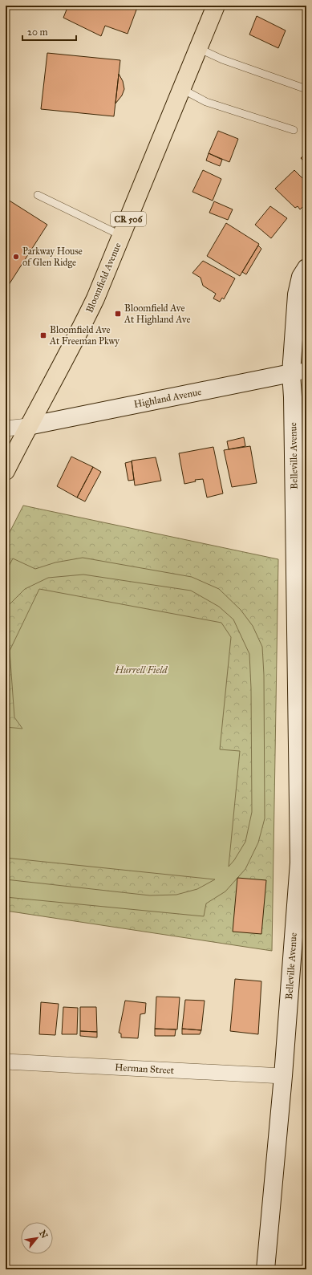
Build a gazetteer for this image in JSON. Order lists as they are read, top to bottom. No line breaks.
{"streets":{"main road":["CR 506","Bloomfield Avenue","Highland Avenue","Belleville Avenue"],"street":["Herman Street"]},"crossings":[["Bloomfield Avenue","Highland Avenue"],["Highland Avenue","Belleville Avenue"],["Belleville Avenue","Herman Street"]],"parks":["Hurrell Field"],"places":{"other":["Parkway House of Glen Ridge"],"transit":["Bloomfield Ave At Highland Ave","Bloomfield Ave At Freeman Pkwy"]},"scale_bar":"20 m","north":"top right"}
